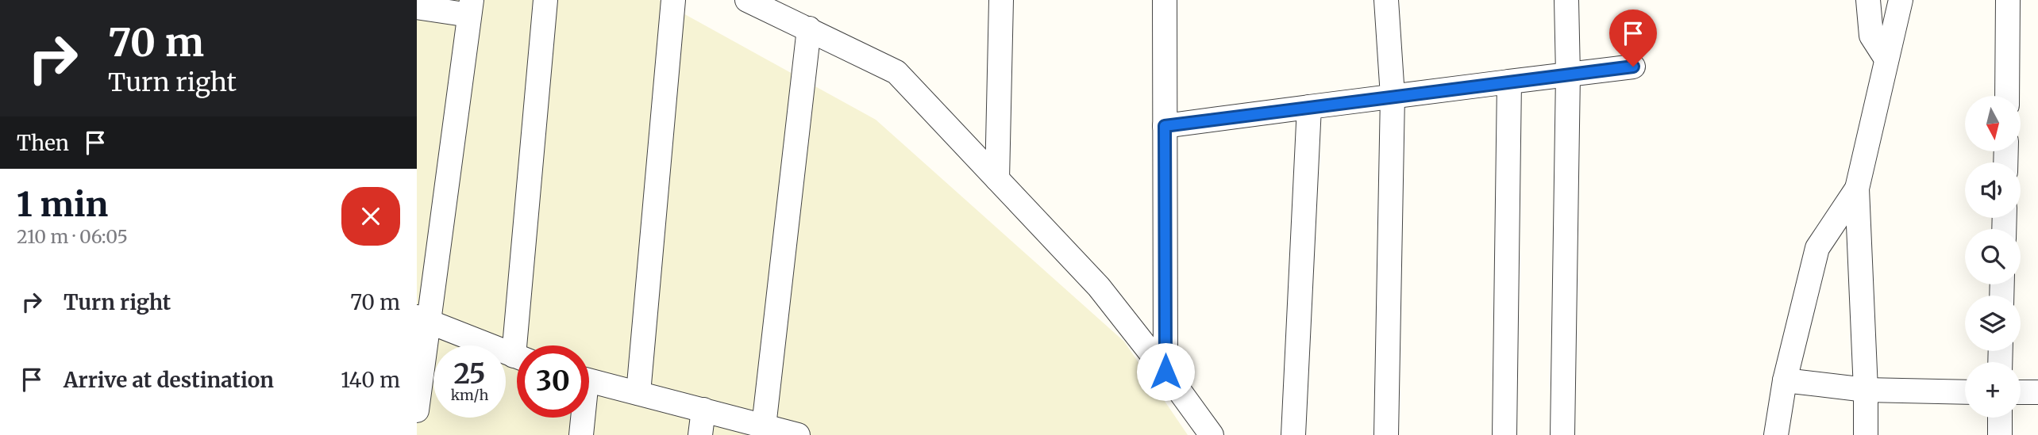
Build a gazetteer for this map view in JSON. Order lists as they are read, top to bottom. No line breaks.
{"north":"bottom","page":{"turn":["70 m","Turn right"],"map_buttons":"+","then":"Then","heading":["1 min","210 m · 06:05"],"list":[{"name":"Turn right","value":"70 m"},{"name":"Arrive at destination","value":"140 m"}],"speed":"25 km/h","limit":"30"}}
